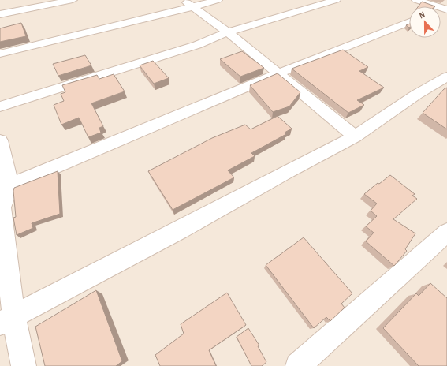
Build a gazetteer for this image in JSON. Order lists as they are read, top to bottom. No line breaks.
{"north":"top"}
